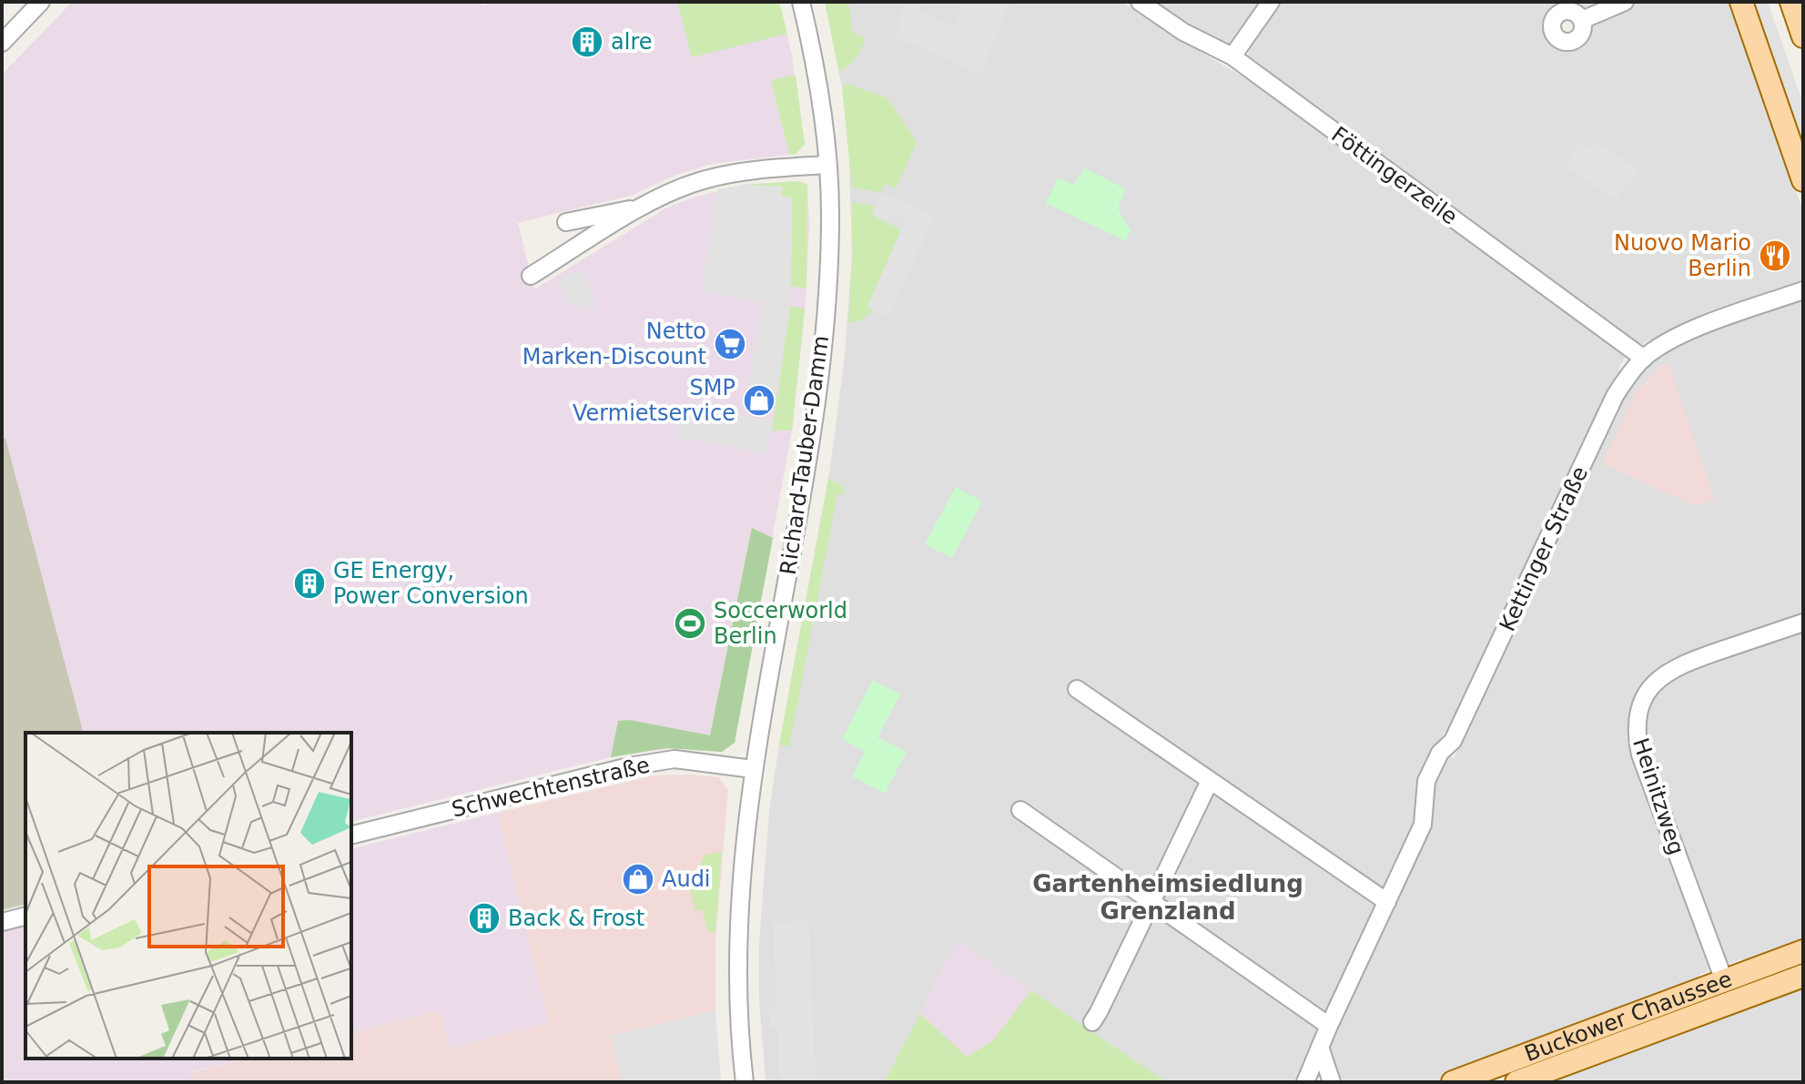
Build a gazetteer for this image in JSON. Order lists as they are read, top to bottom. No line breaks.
{"streets":{"main road":["Buckower Chaussee"],"street":["Föttingerzeile","Richard-Tauber-Damm","Kettinger Straße","Schwechtenstraße","Heinitzweg"]},"crossings":[["Föttingerzeile","Kettinger Straße"],["Richard-Tauber-Damm","Schwechtenstraße"],["Heinitzweg","Buckower Chaussee"]],"districts":["Gartenheimsiedlung Grenzland"],"places":{"building":["alre","GE Energy, Power Conversion","Back & Frost"],"restaurant":["Nuovo Mario Berlin"],"supermarket":["Netto Marken-Discount"],"shop":["SMP Vermietservice","Audi"],"sports":["Soccerworld Berlin"]}}
